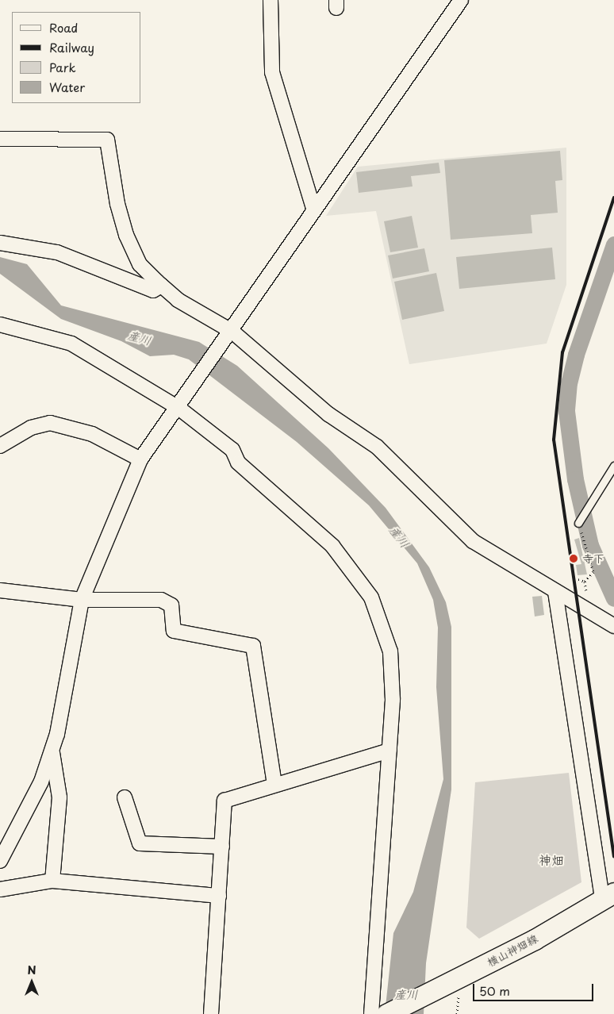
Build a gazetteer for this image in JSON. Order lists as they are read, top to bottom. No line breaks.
{"streets":{"street":["横山神畑線"]},"districts":["神畑"],"water":["産川"],"places":["寺下"],"legend":["Road","Railway","Park","Water"],"scale_bar":"50 m","north":"top"}
